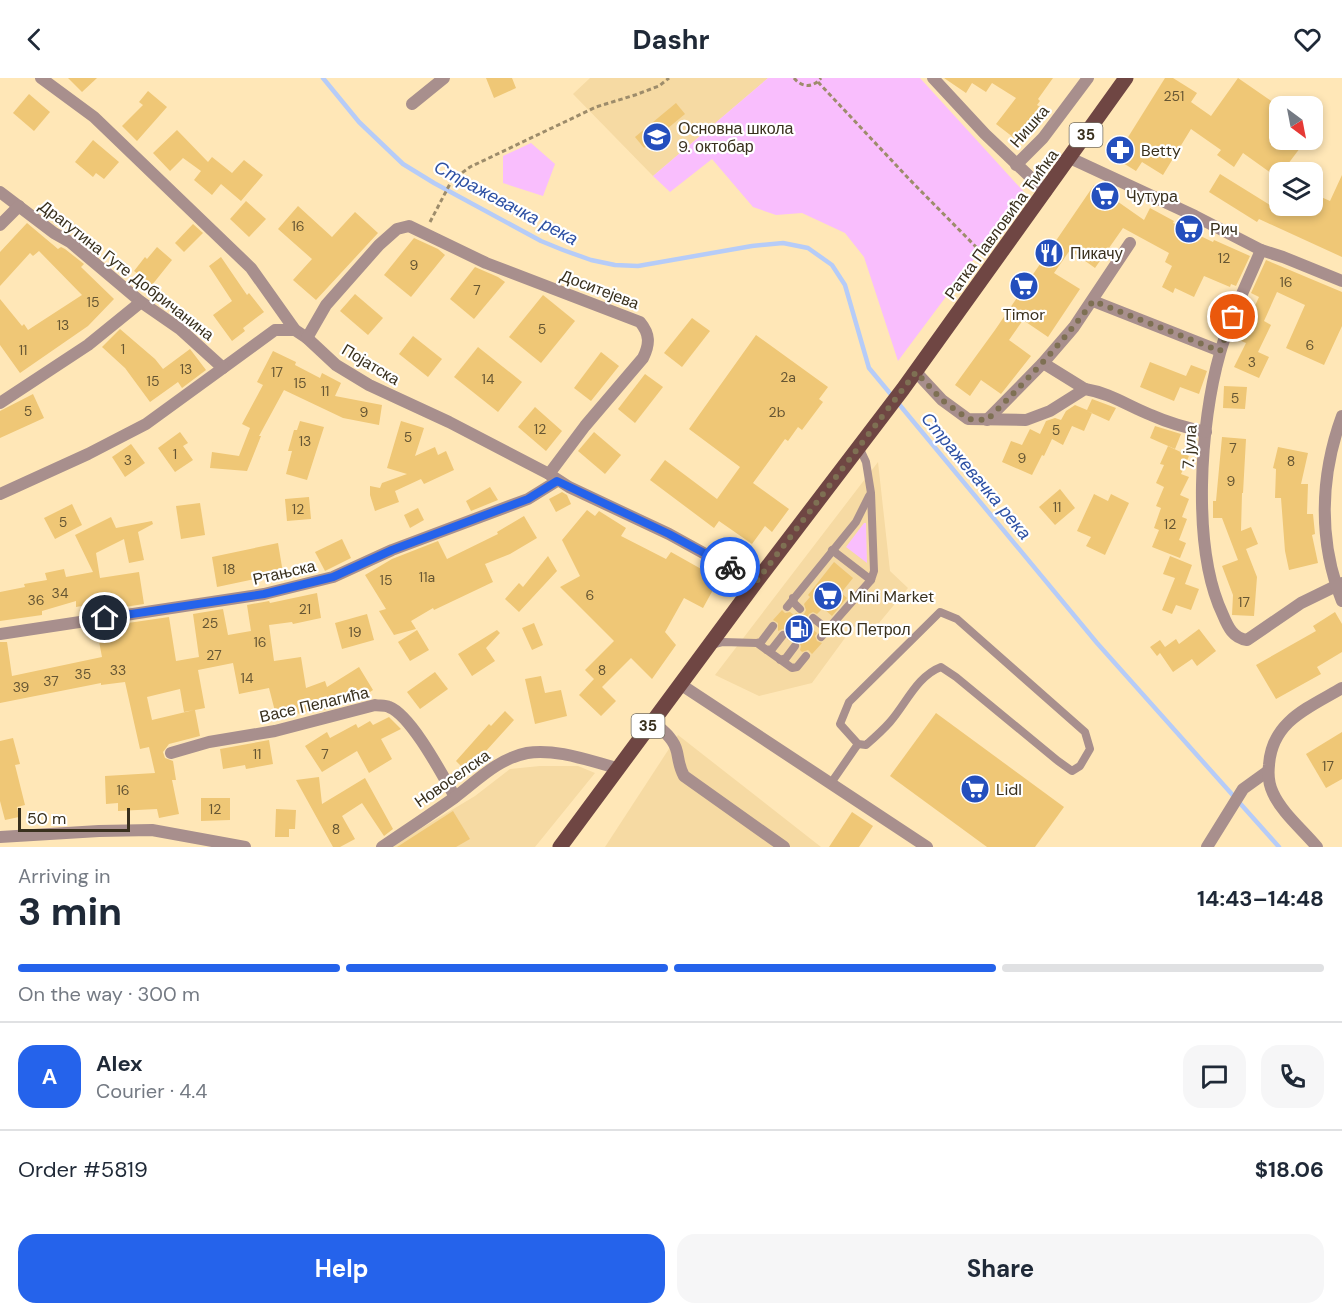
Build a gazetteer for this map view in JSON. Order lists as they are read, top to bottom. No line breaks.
{"streets":{"main road":["35","Ратка Павловића Ћићка"],"street":["Нишка","Драгутина Гуте Добричанина","Доситејева","Појатска","7. јула","Ртањска","Васе Пелагића","Новоселска"]},"crossings":[["35","Ратка Павловића Ћићка"],["35","Појатска"],["35","Новоселска"],["Доситејева","Појатска"],["Доситејева","Ртањска"],["Појатска","Ртањска"],["Васе Пелагића","Новоселска"]],"water":["Стражевачка река"],"places":{"school or university":["Основна школа 9. октобар"],"pharmacy":["Betty"],"supermarket":["Чутура","Рич","Timor","Mini Market","Lidl"],"restaurant":["Пикачу"],"fuel station":["ЕКО Петрол"]},"house_numbers":["251","16","12","9","16","7","15","13","5","6","1","11","3","13","17","2a","14","15","15","11","5","5","9","2b","12","5","5","13","7","1","9","3","8","9","11","12","5","12","18","11a","15","34","6","36","17","21","25","19","16","27","33","8","35","14","37","39","11","7","17","16","12","8"],"scale_bar":"50 m","north":"bottom right","page":{"header":"Dashr","scale":"50 m","heading":["3 min","Arriving in","14:43–14:48"],"panel":["Alex","Courier · 4.4","Order #5819","$18.06"],"bar":"On the way · 300 m","round":"A","buttons":["Help","Share"]}}
